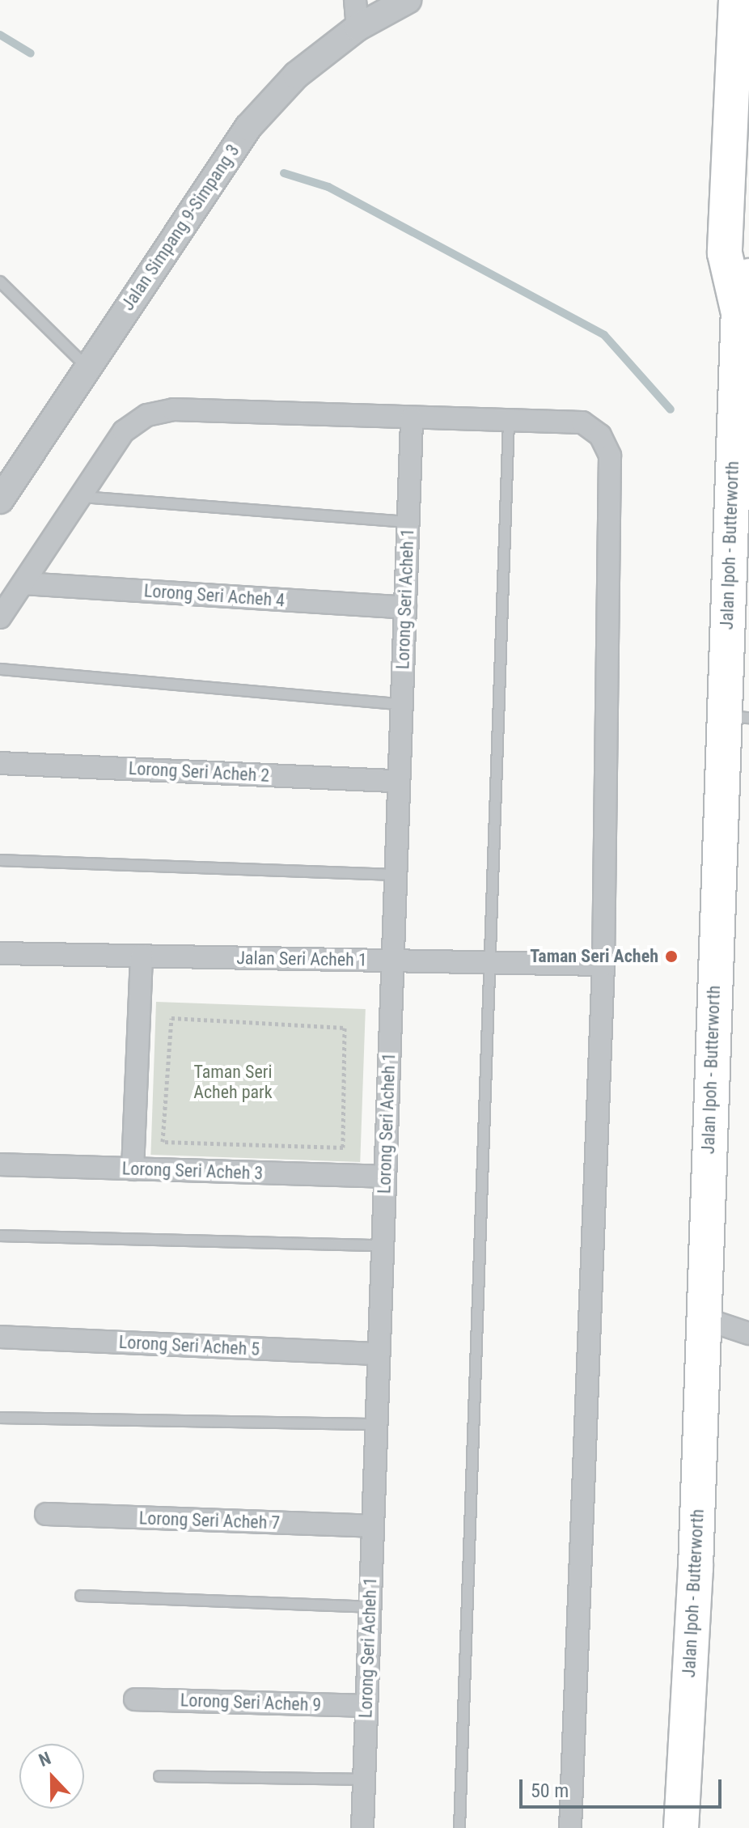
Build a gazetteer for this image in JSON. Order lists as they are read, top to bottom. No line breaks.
{"streets":{"highway":["Jalan Ipoh - Butterworth"],"street":["Jalan Simpang 9-Simpang 3","Lorong Seri Acheh 4","Lorong Seri Acheh 1","Lorong Seri Acheh 2","Jalan Seri Acheh 1","Lorong Seri Acheh 3","Lorong Seri Acheh 5","Lorong Seri Acheh 7","Lorong Seri Acheh 9"]},"crossings":[["Lorong Seri Acheh 4","Lorong Seri Acheh 1"],["Lorong Seri Acheh 1","Lorong Seri Acheh 2"],["Lorong Seri Acheh 1","Jalan Seri Acheh 1"],["Lorong Seri Acheh 1","Lorong Seri Acheh 3"],["Lorong Seri Acheh 1","Lorong Seri Acheh 5"],["Lorong Seri Acheh 1","Lorong Seri Acheh 7"],["Lorong Seri Acheh 1","Lorong Seri Acheh 9"]],"parks":["Taman Seri Acheh park"],"places":["Taman Seri Acheh"],"scale_bar":"50 m","north":"top"}
